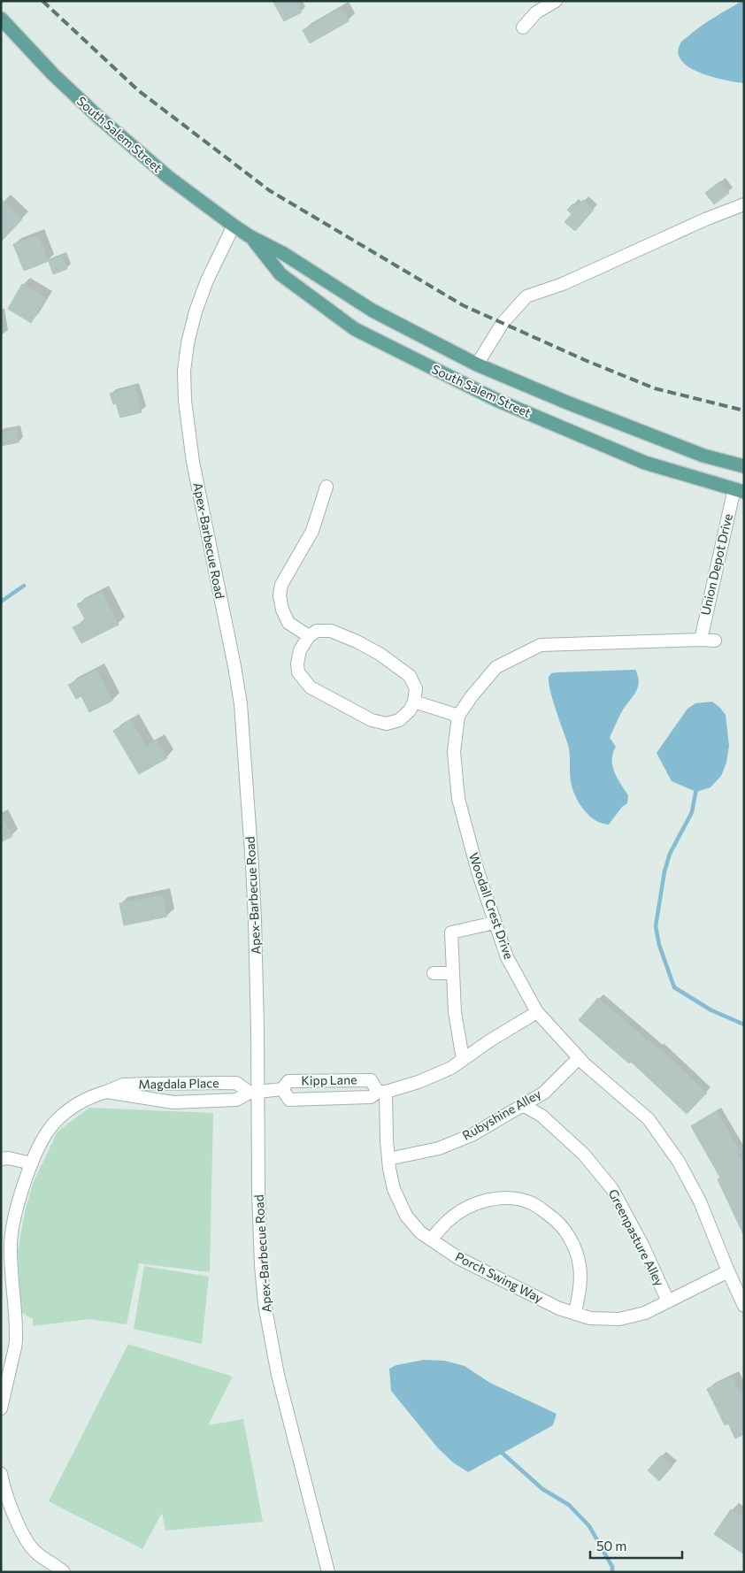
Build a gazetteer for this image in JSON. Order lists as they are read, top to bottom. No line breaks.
{"streets":{"main road":["South Salem Street"],"street":["Apex-Barbecue Road","Union Depot Drive","Woodall Crest Drive","Kipp Lane","Magdala Place","Rubyshine Alley","Greenpasture Alley","Porch Swing Way"]},"crossings":[["South Salem Street","Apex-Barbecue Road"],["South Salem Street","Union Depot Drive"],["Apex-Barbecue Road","Magdala Place"],["Union Depot Drive","Woodall Crest Drive"],["Woodall Crest Drive","Kipp Lane"],["Woodall Crest Drive","Rubyshine Alley"],["Woodall Crest Drive","Porch Swing Way"],["Kipp Lane","Porch Swing Way"],["Rubyshine Alley","Greenpasture Alley"],["Rubyshine Alley","Porch Swing Way"],["Greenpasture Alley","Porch Swing Way"]],"scale_bar":"50 m"}
